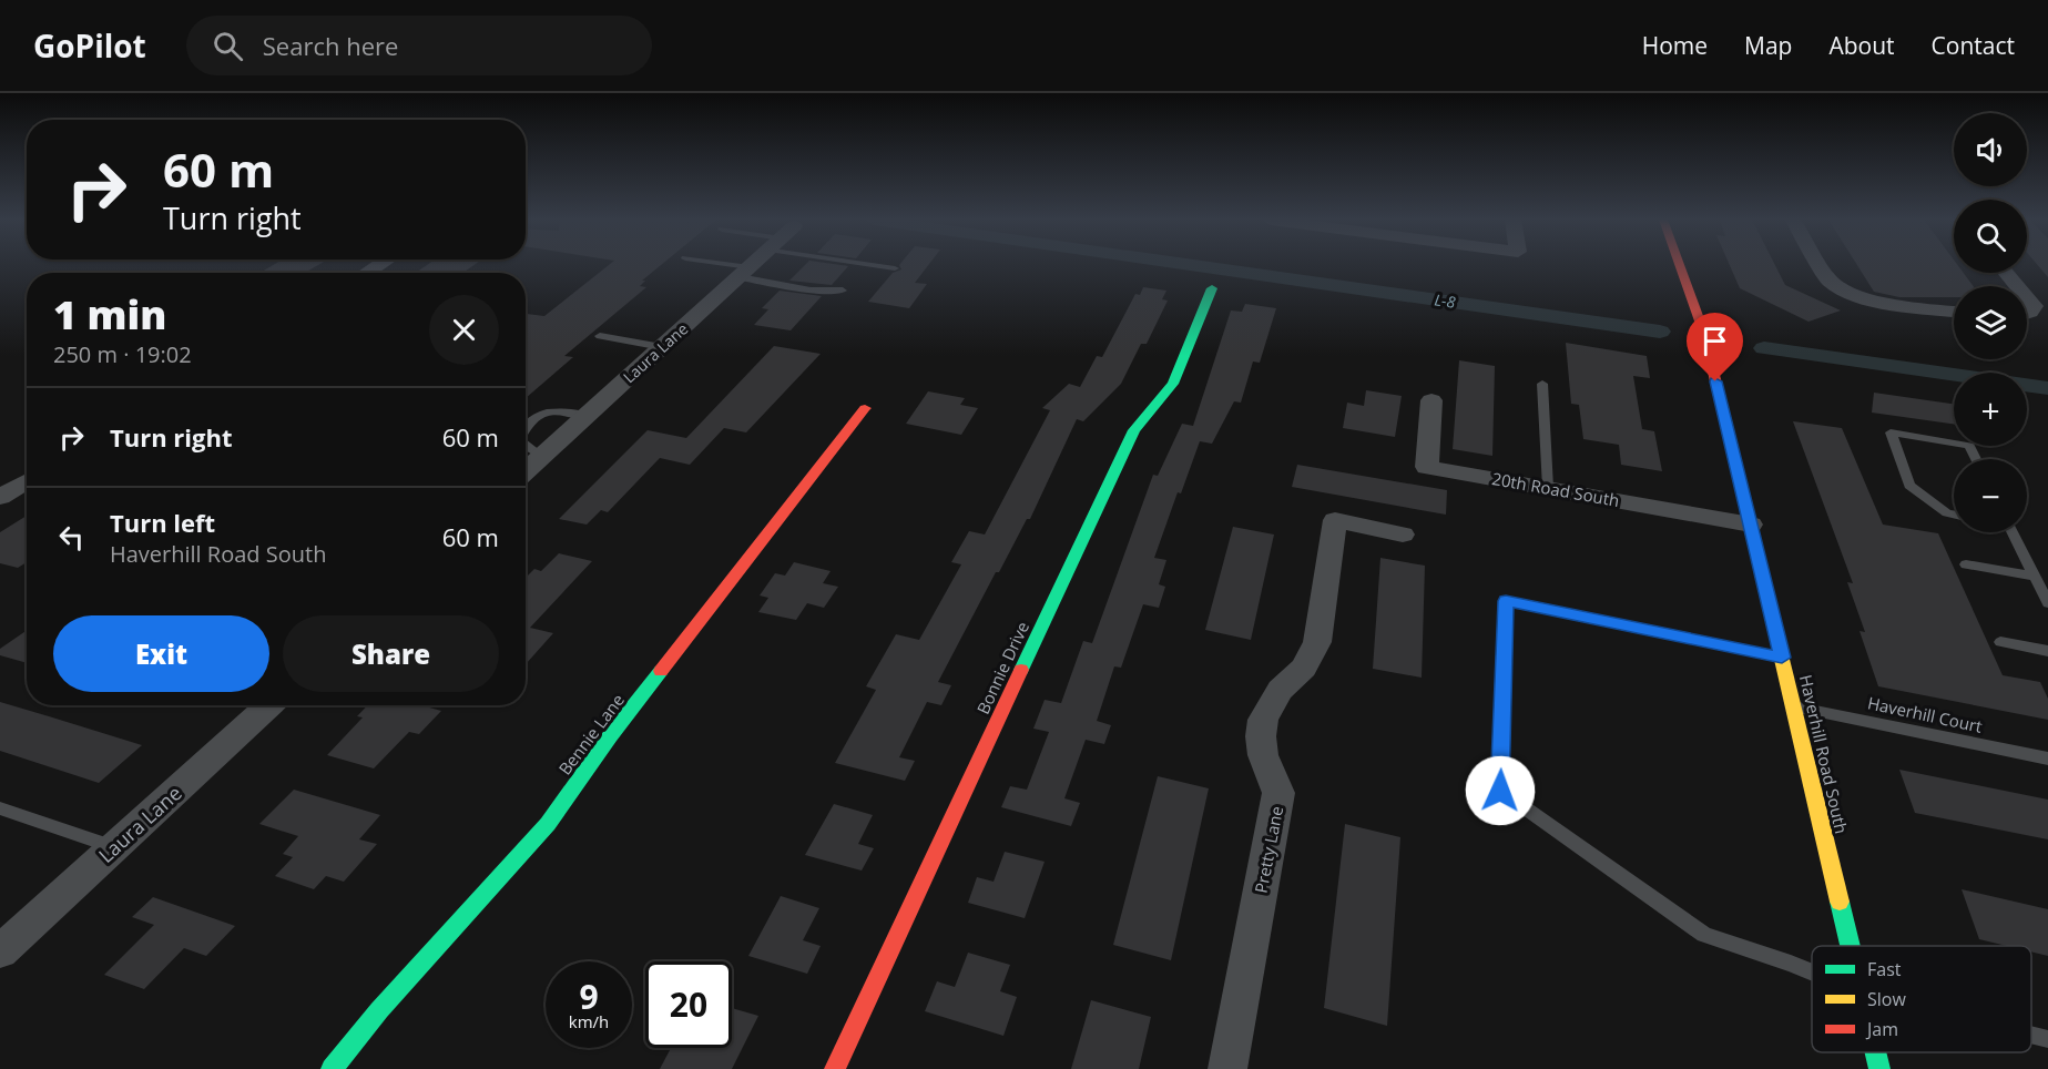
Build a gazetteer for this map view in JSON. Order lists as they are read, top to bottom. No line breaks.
{"streets":{"street":["Laura Lane","20th Road South","Bonnie Drive","Bennie Lane","Haverhill Road South","Pretty Lane"],"lane":["Haverhill Court"]},"crossings":[["20th Road South","Haverhill Road South"],["Haverhill Court","Haverhill Road South"]],"water":["L-8"],"legend":["Fast","Slow","Jam"],"page":{"header":"GoPilot","search":"Search here","nav":["Home","Map","About","Contact"],"map_buttons":["+","−"],"turn":["60 m","Turn right"],"heading":["1 min","250 m · 19:02"],"list":[{"name":"Turn right","value":"60 m"},{"name":"Turn left","note":"Haverhill Road South","value":"60 m"}],"buttons":["Exit","Share"],"speed":"9 km/h","limit":"20"}}
